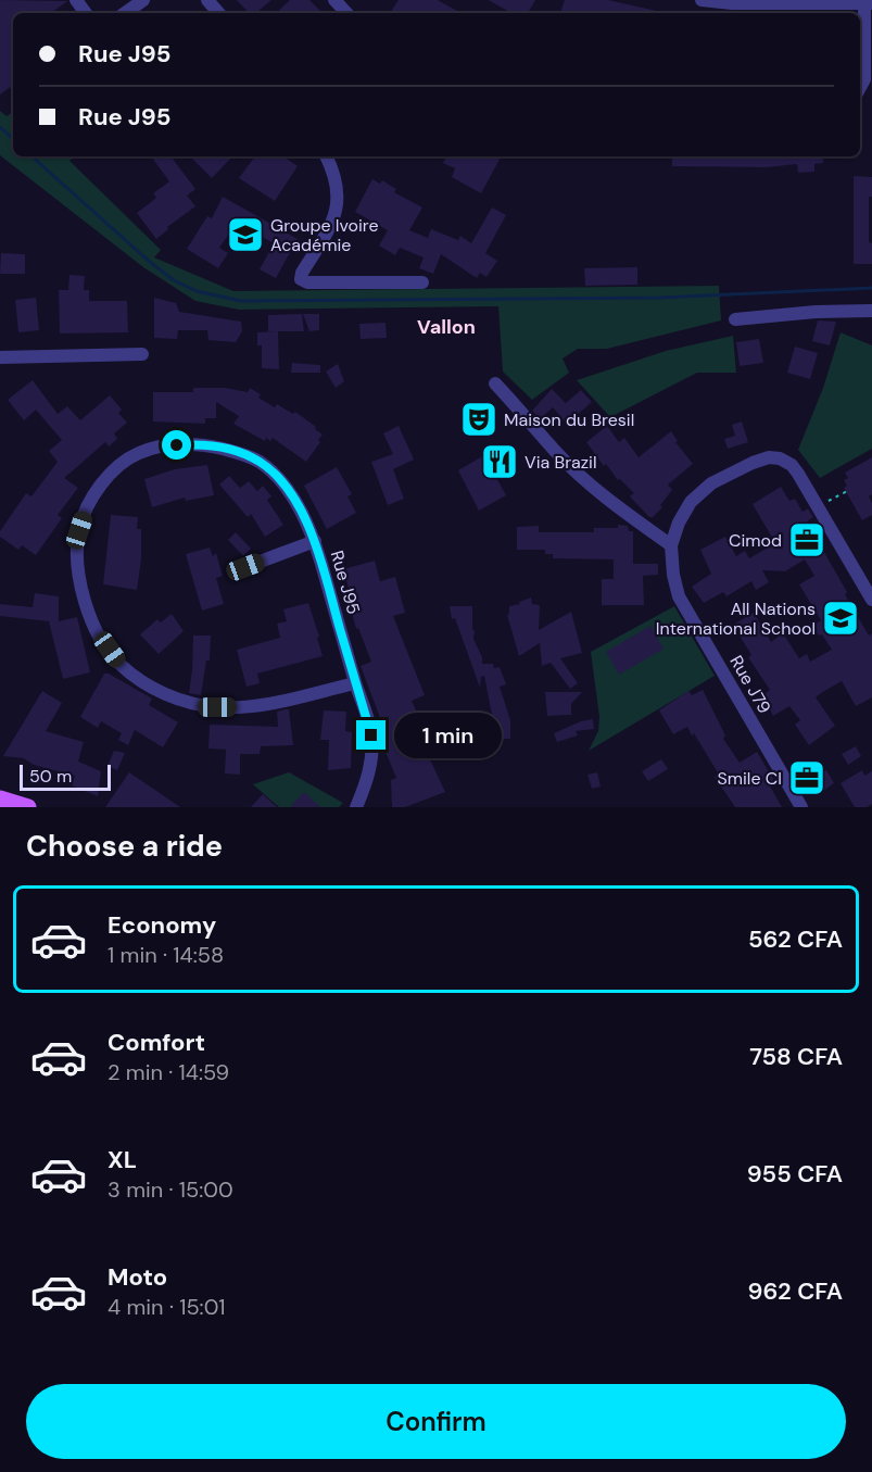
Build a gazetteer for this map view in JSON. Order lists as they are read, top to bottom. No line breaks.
{"streets":{"street":["Rue J95","Rue J79"]},"districts":["Vallon"],"places":{"school or university":["Groupe Ivoire Académie","All Nations International School"],"theatre":["Maison du Bresil"],"restaurant":["Via Brazil"],"office":["Cimod","Smile CI"]},"scale_bar":"50 m","page":{"banner":["Rue J95","Rue J95"],"bubble":"1 min","scale":"50 m","heading":"Choose a ride","list":[{"name":"Economy","note":"1 min · 14:58","value":"562 CFA"},{"name":"Comfort","note":"2 min · 14:59","value":"758 CFA"},{"name":"XL","note":"3 min · 15:00","value":"955 CFA"},{"name":"Moto","note":"4 min · 15:01","value":"962 CFA"}],"buttons":"Confirm"}}
